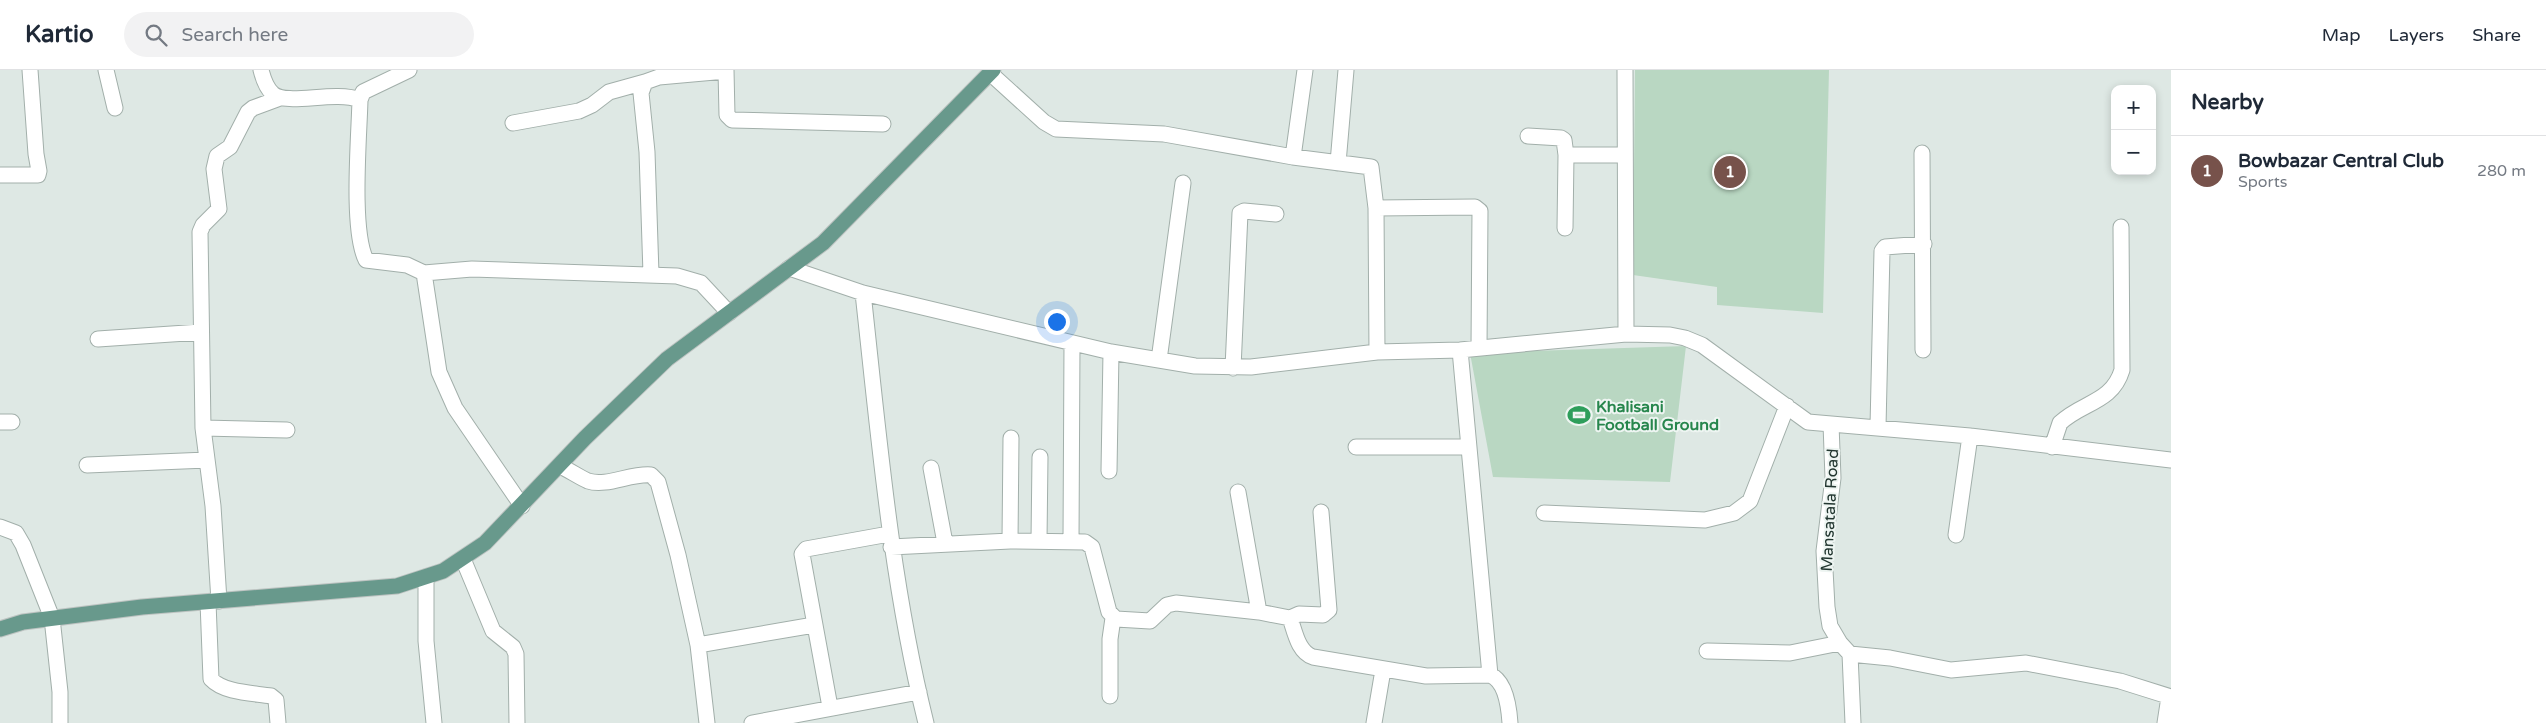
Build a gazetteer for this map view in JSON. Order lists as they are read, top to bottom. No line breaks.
{"streets":{"street":["Mansatala Road"]},"places":{"sports":["Khalisani Football Ground"]},"page":{"header":"Kartio","search":"Search here","nav":["Map","Layers","Share"],"heading":"Nearby","map_buttons":["+","−"],"list":[{"mark":"1","name":"Bowbazar Central Club","note":"Sports","value":"280 m"}],"pins":"1"}}
